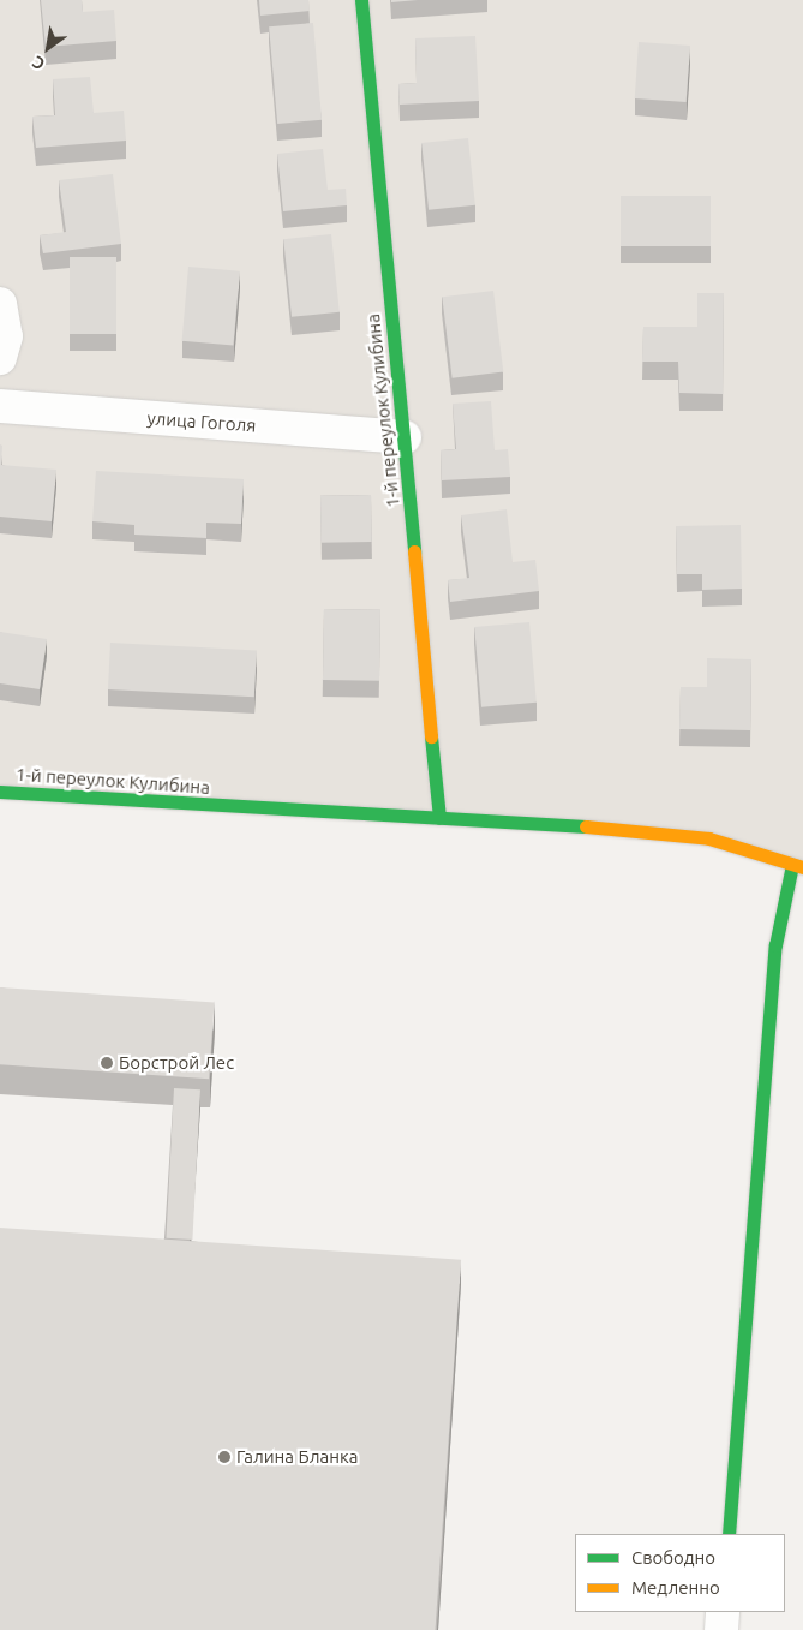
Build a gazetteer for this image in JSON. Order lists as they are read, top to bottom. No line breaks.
{"streets":{"street":["1-й переулок Кулибина","улица Гоголя"]},"crossings":[["1-й переулок Кулибина","улица Гоголя"]],"places":["Борстрой Лес","Галина Бланка"],"legend":["Свободно","Медленно"],"north":"bottom left"}
